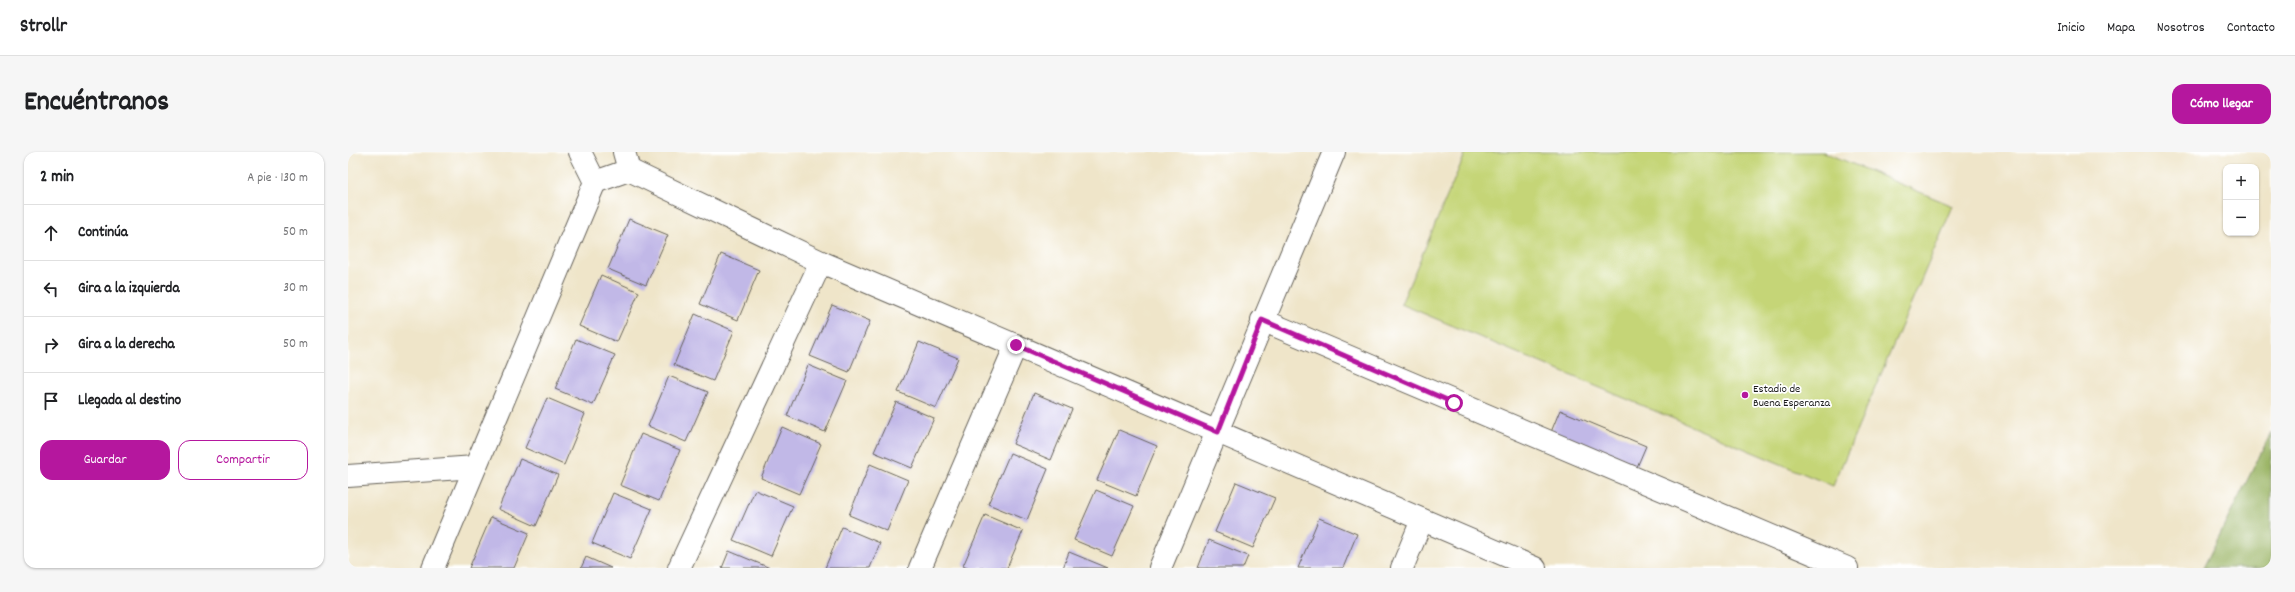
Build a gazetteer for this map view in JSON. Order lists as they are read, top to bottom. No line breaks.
{"places":["Estadio de Buena Esperanza"],"page":{"header":"Strollr","nav":["Inicio","Mapa","Nosotros","Contacto"],"title":"Encuéntranos","buttons":["Cómo llegar",["Guardar","Compartir"]],"heading":["2 min","A pie · 130 m"],"map_buttons":["+","−"],"list":[["Continúa","50 m"],["Gira a la izquierda","30 m"],["Gira a la derecha","50 m"],"Llegada al destino"]}}
